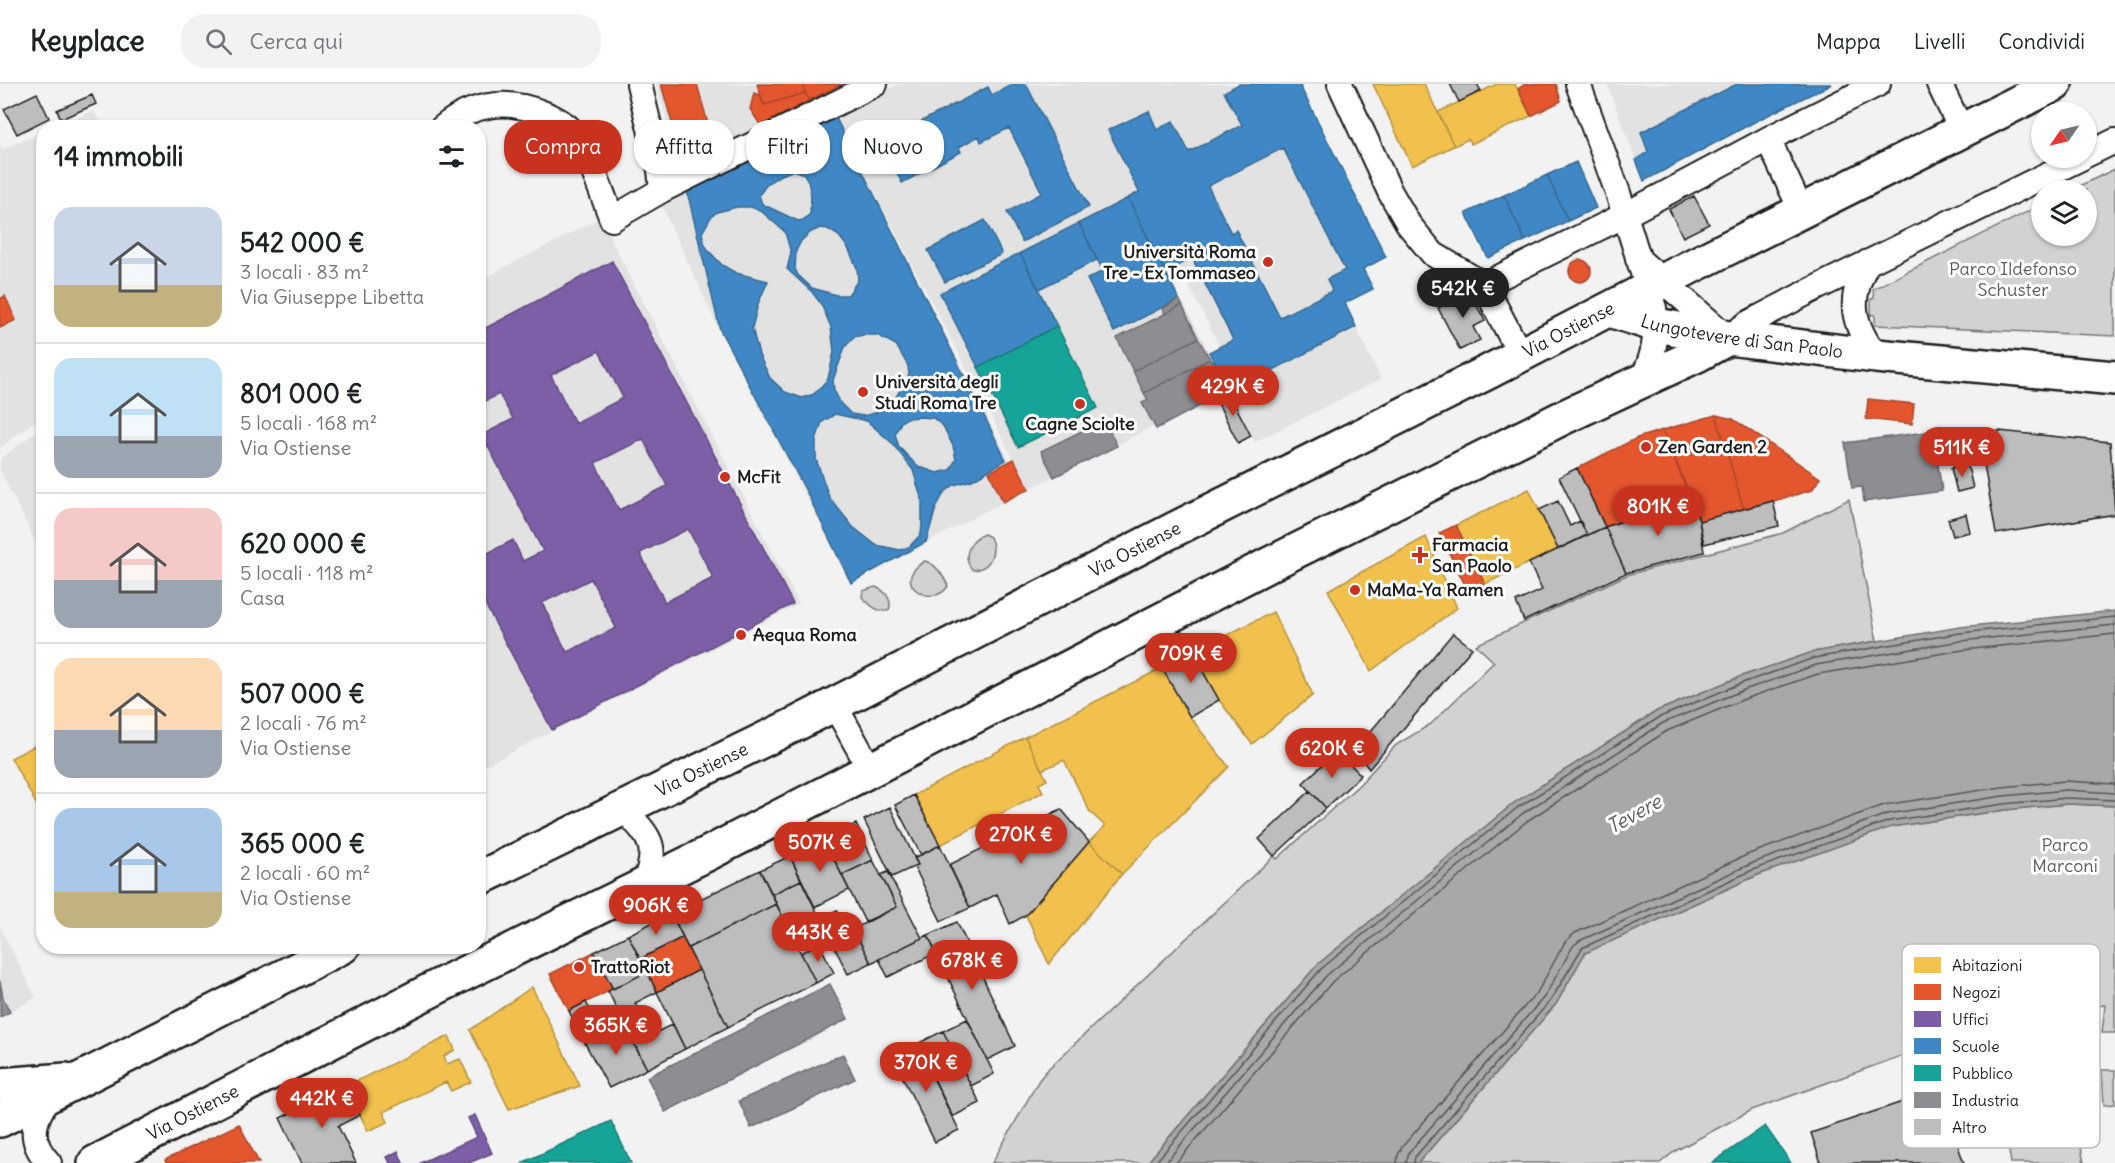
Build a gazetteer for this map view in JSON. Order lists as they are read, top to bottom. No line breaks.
{"streets":{"main road":["Via Ostiense","Lungotevere di San Paolo"]},"crossings":[["Via Ostiense","Lungotevere di San Paolo"]],"water":["Tevere"],"parks":["Parco Ildefonso Schuster","Parco Marconi"],"places":{"other":["Università Roma Tre - Ex Tommaseo","Università degli Studi Roma Tre","Cagne Sciolte","Zen Garden 2","McFit","MaMa-Ya Ramen","Aequa Roma","TrattoRiot"],"health":["Farmacia San Paolo"]},"legend":["Abitazioni","Negozi","Uffici","Scuole","Pubblico","Industria","Altro"],"north":"bottom left","page":{"header":"Keyplace","search":"Cerca qui","nav":["Mappa","Livelli","Condividi"],"chip":["Compra","Affitta","Filtri","Nuovo"],"heading":"14 immobili","list":[{"name":"542 000 €","note":"3 locali · 83 m² · Via Giuseppe Libetta"},{"name":"801 000 €","note":"5 locali · 168 m² · Via Ostiense"},{"name":"620 000 €","note":"5 locali · 118 m² · Casa"},{"name":"507 000 €","note":"2 locali · 76 m² · Via Ostiense"},{"name":"365 000 €","note":"2 locali · 60 m² · Via Ostiense"}],"price":["542K €","429K €","511K €","801K €","709K €","620K €","270K €","507K €","906K €","443K €","678K €","365K €","370K €","442K €"]}}
